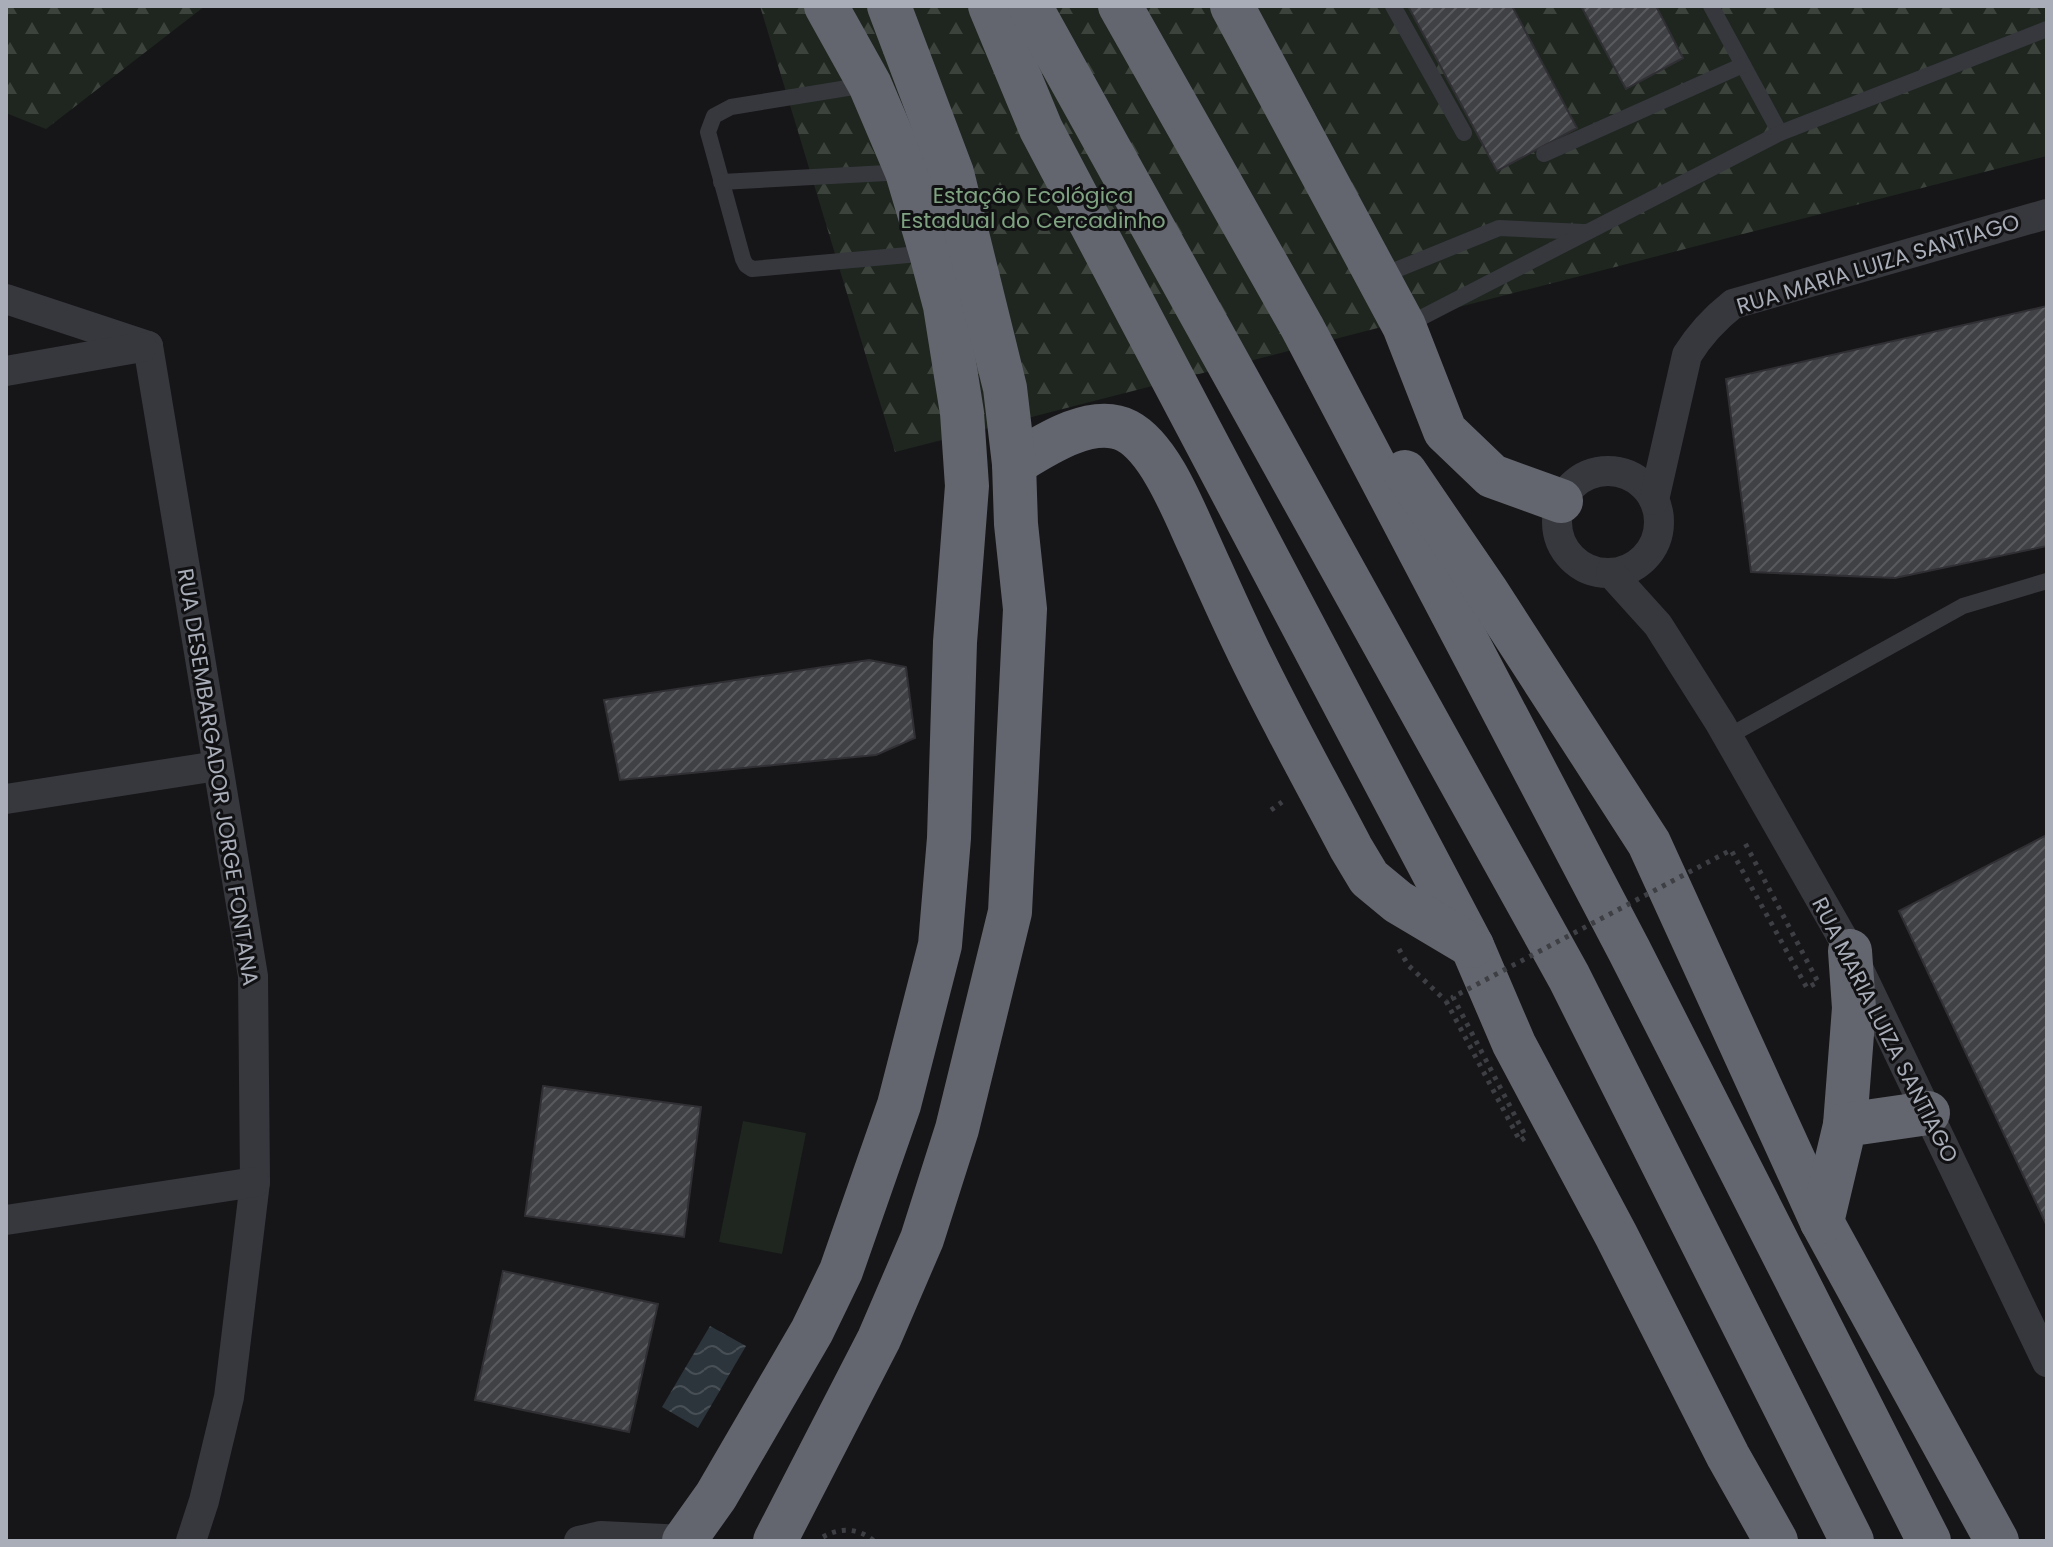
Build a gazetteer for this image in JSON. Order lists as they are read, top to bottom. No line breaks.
{"streets":{"street":["RUA MARIA LUIZA SANTIAGO","RUA DESEMBARGADOR JORGE FONTANA"]},"parks":["Estação Ecológica Estadual do Cercadinho"]}
